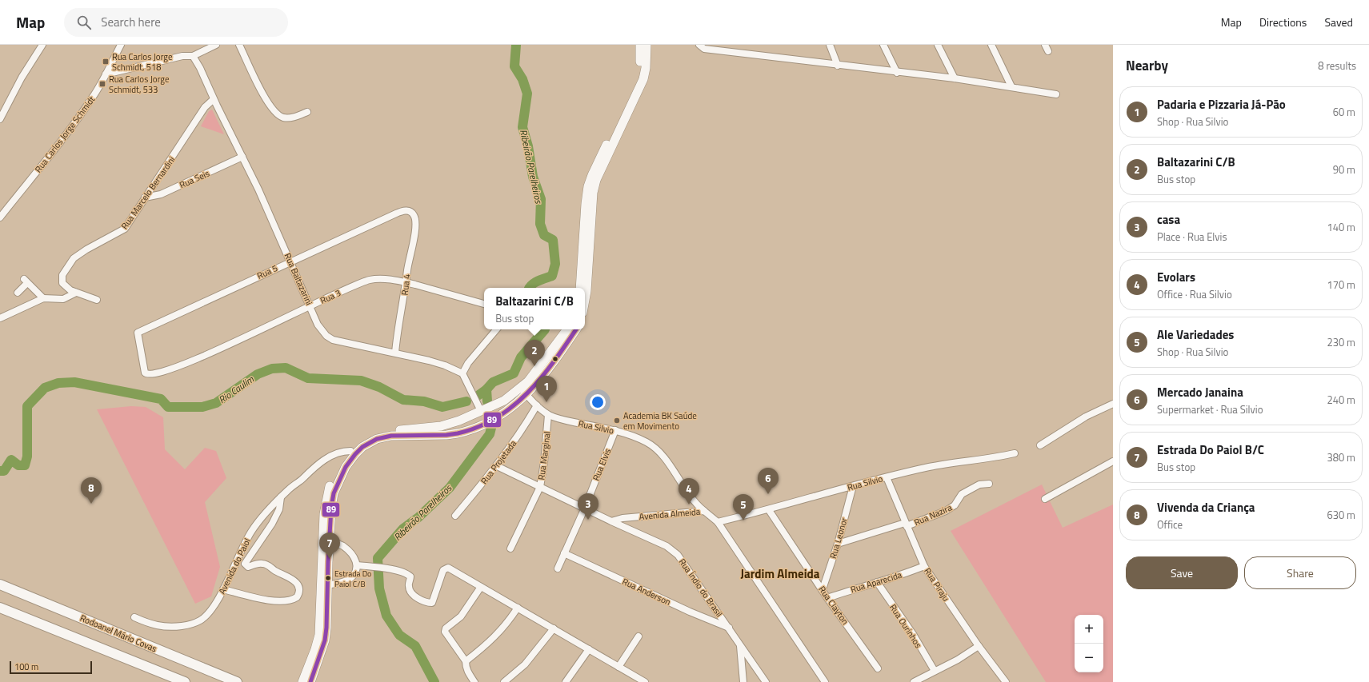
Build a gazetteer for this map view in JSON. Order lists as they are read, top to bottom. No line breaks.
{"streets":{"highway":["Rodoanel Mário Covas"],"street":["Rua Carlos Jorge Schmidt","Rua Seis","Rua Marcelo Bernardini","Rua 5","Rua Baltazarini","Rua 4","Rua 3","Rua Silvio","Rua Marginal","Rua Projetada","Rua Elvis","Avenida Almeida","Rua Nazira","Rua Leonor","Avenida do Paiol","Rua Aparecida","Rua Piraju","Rua Índio do Brasil","Rua Anderson","Rua Clayton","Rua Ourinhos"]},"crossings":[["Rua Seis","Rua Marcelo Bernardini"],["Rua Seis","Rua Baltazarini"],["Rua Marcelo Bernardini","Rua Baltazarini"],["Rua 5","Rua Baltazarini"],["Rua 5","Rua 4"],["Rua 5","Rua 3"],["Rua Baltazarini","Rua 4"],["Rua Baltazarini","Rua 3"],["Rua 4","Rua 3"],["Rua Silvio","Rua Marginal"],["Rua Silvio","Rua Projetada"],["Rua Silvio","Rua Elvis"],["Rua Silvio","Avenida Almeida"],["Rua Silvio","Rua Leonor"],["Rua Silvio","Rua Piraju"],["Rua Silvio","Rua Clayton"],["Rua Elvis","Rua Anderson"],["Avenida Almeida","Rua Índio do Brasil"],["Rua Nazira","Rua Leonor"],["Rua Nazira","Rua Piraju"],["Rua Leonor","Rua Clayton"],["Rua Aparecida","Rua Piraju"],["Rua Aparecida","Rua Clayton"],["Rua Aparecida","Rua Ourinhos"],["Rua Índio do Brasil","Rua Anderson"]],"districts":["Jardim Almeida"],"water":["Ribeirão Parelheiros","Rio Caulim"],"places":{"transit":["Rua Carlos Jorge Schmidt, 518","Rua Carlos Jorge Schmidt, 533"],"other":["Academia BK Saúde em Movimento","Estrada Do Paiol C/B"]},"lines":["transit line 89"],"scale_bar":"100 m","page":{"header":"Map","search":"Search here","nav":["Map","Directions","Saved"],"heading":["Nearby","8 results"],"list":[{"mark":"1","name":"Padaria e Pizzaria Já-Pão","note":"Shop · Rua Silvio","value":"60 m"},{"mark":"2","name":"Baltazarini C/B","note":"Bus stop","value":"90 m"},{"mark":"3","name":"casa","note":"Place · Rua Elvis","value":"140 m"},{"mark":"4","name":"Evolars","note":"Office · Rua Silvio","value":"170 m"},{"mark":"5","name":"Ale Variedades","note":"Shop · Rua Silvio","value":"230 m"},{"mark":"6","name":"Mercado Janaina","note":"Supermarket · Rua Silvio","value":"240 m"},{"mark":"7","name":"Estrada Do Paiol B/C","note":"Bus stop","value":"380 m"},{"mark":"8","name":"Vivenda da Criança","note":"Office","value":"630 m"}],"popup":["Baltazarini C/B","Bus stop"],"pins":["2","1","6","8","4","3","5","7"],"buttons":["Save","Share"],"map_buttons":["+","−"],"scale":"100 m"}}
